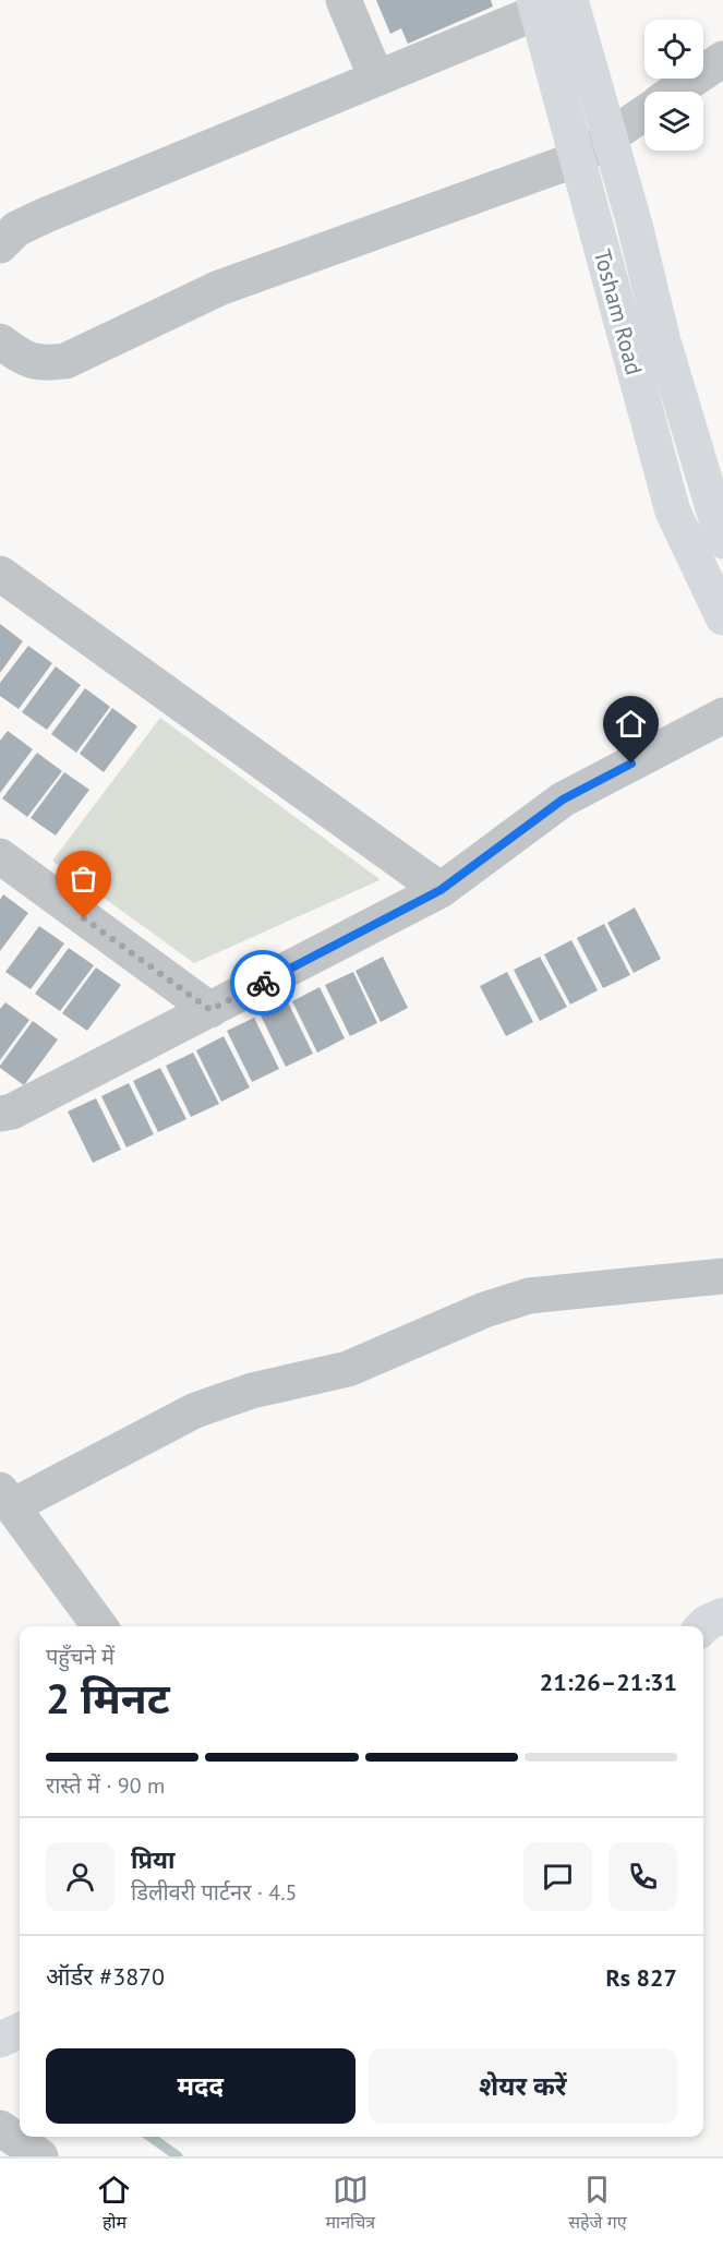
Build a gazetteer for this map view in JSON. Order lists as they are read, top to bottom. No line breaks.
{"streets":{"main road":["Tosham Road"]},"page":{"heading":["2 मिनट","पहुँचने में","21:26–21:31"],"panel":["प्रिया","डिलीवरी पार्टनर · 4.5","ऑर्डर #3870","Rs 827"],"bar":"रास्ते में · 90 m","buttons":["मदद","शेयर करें"],"tabs":["होम","मानचित्र","सहेजे गए"]}}
